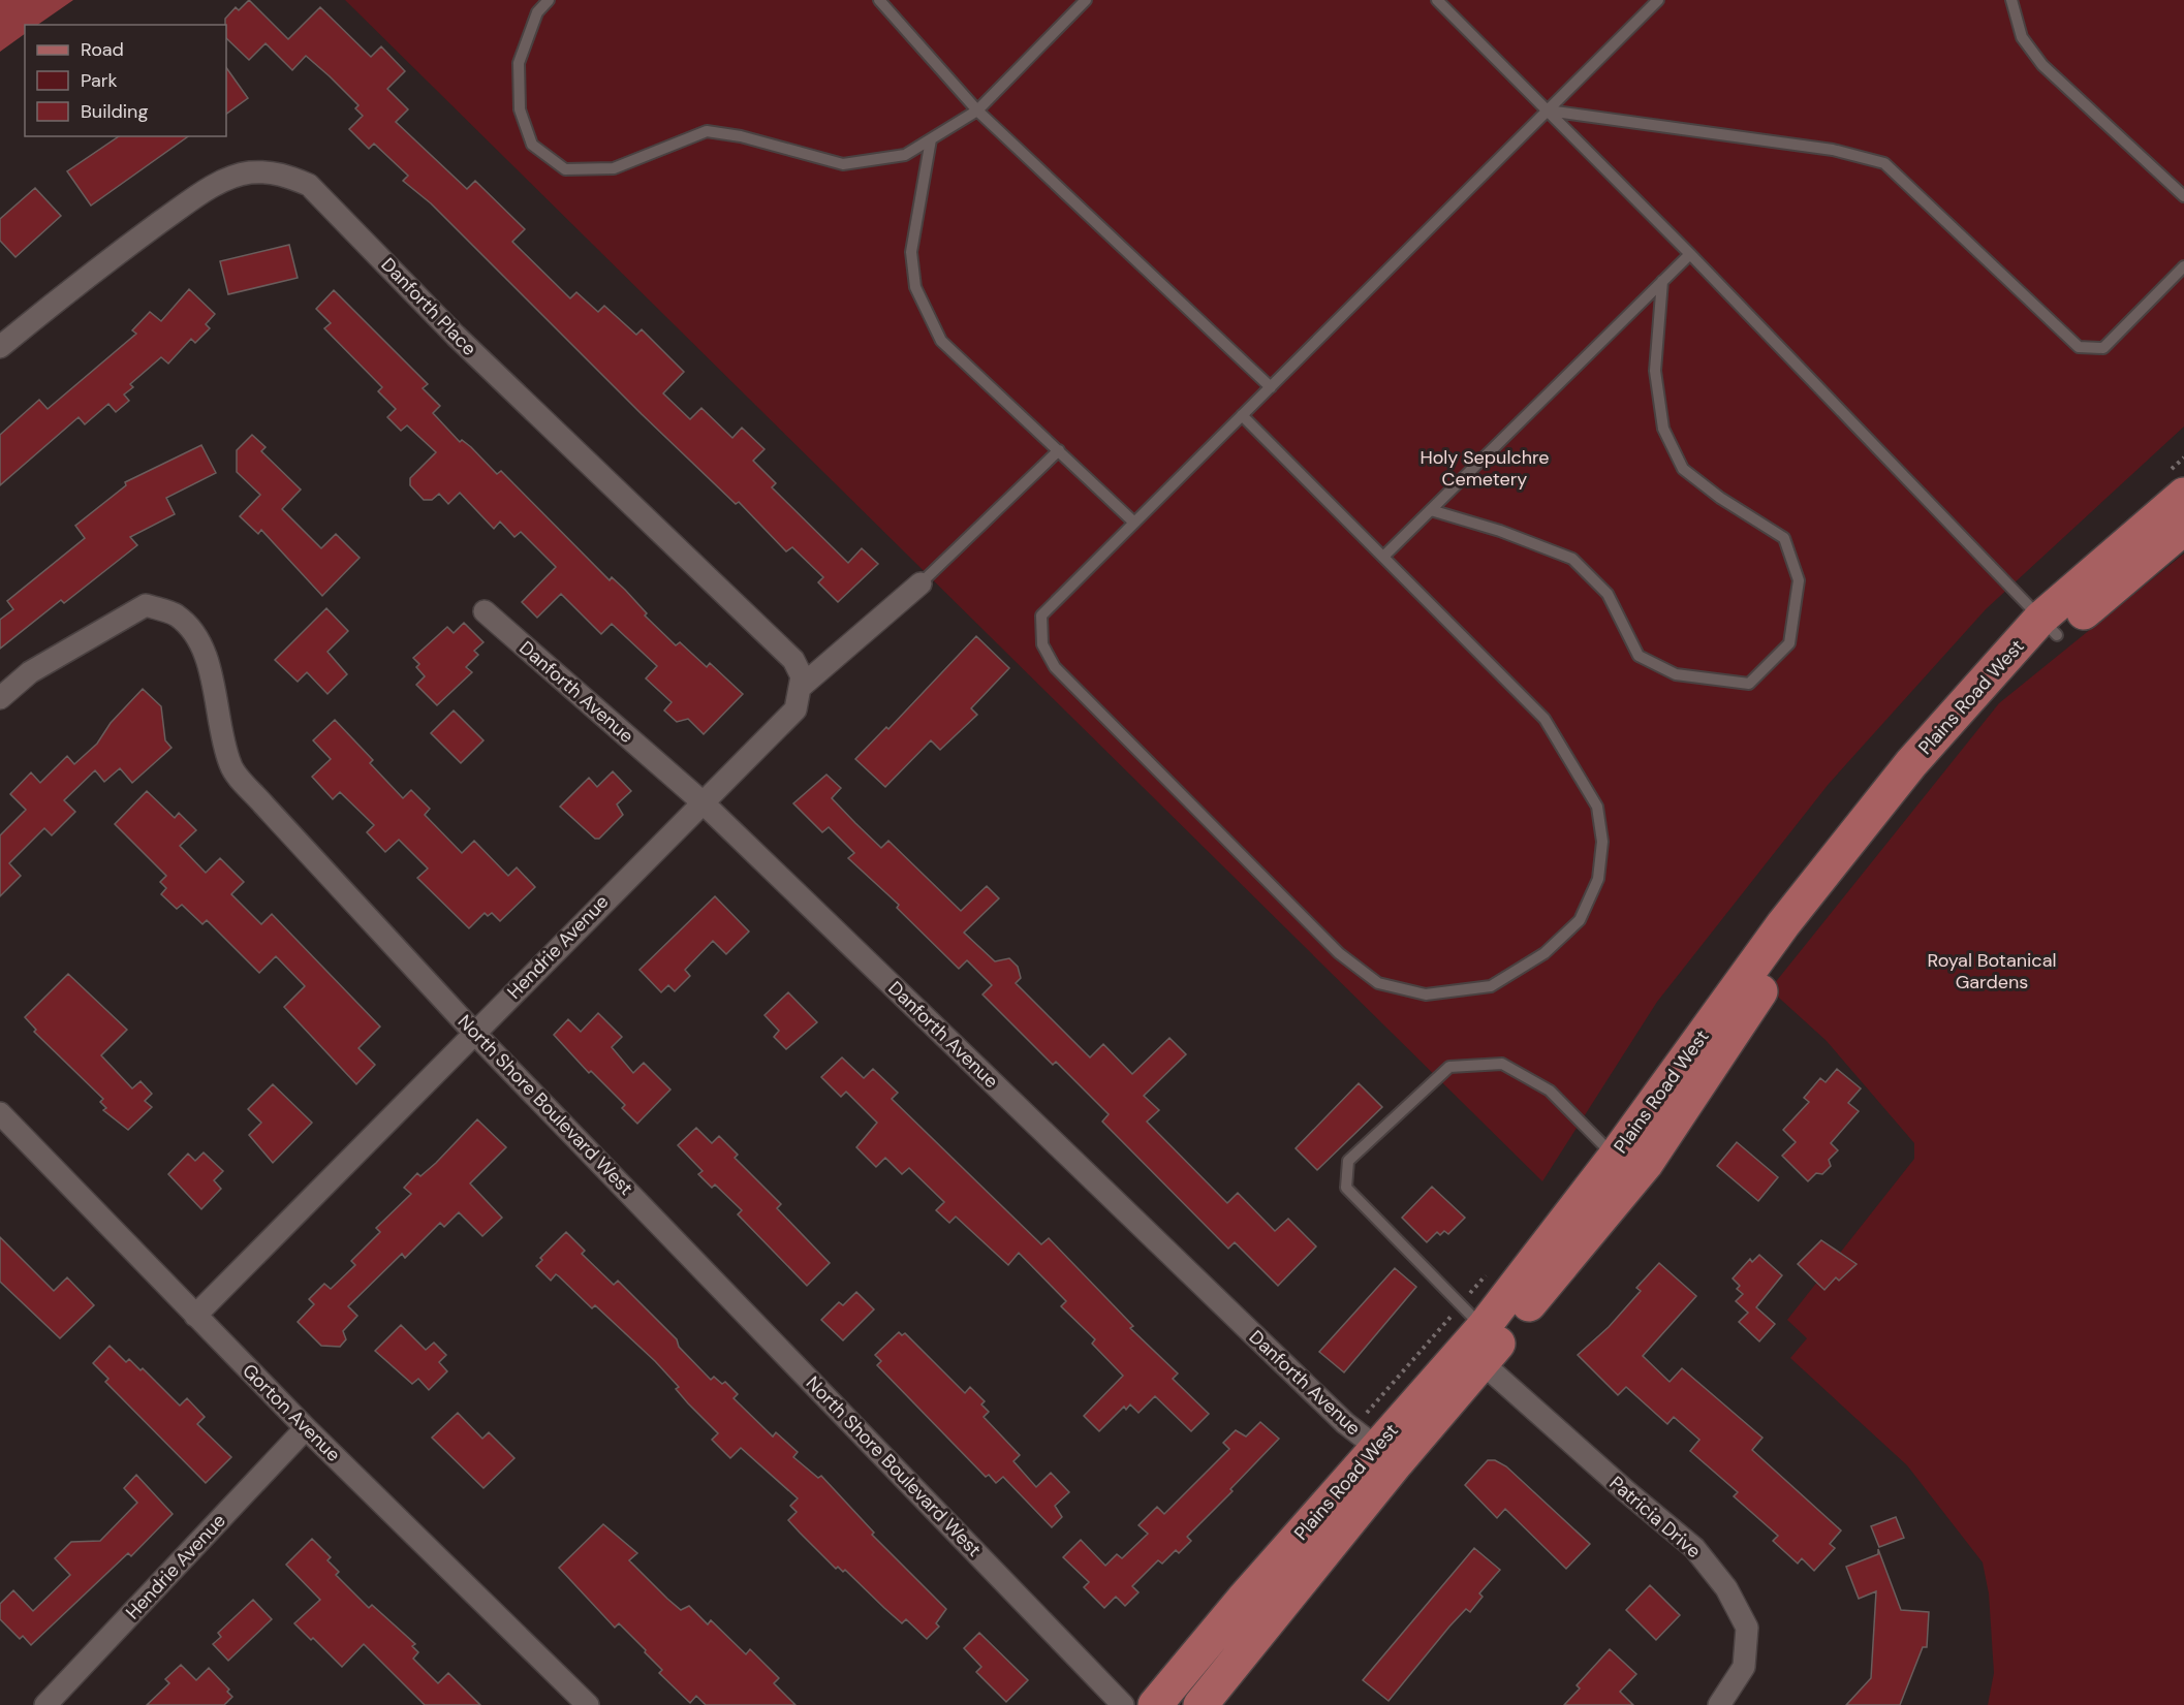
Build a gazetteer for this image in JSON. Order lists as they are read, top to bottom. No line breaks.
{"streets":{"main road":["Plains Road West"],"street":["Danforth Place","Danforth Avenue","Hendrie Avenue","North Shore Boulevard West","Gorton Avenue","Patricia Drive"]},"crossings":[["Danforth Place","Hendrie Avenue"],["Danforth Avenue","Plains Road West"],["Danforth Avenue","Hendrie Avenue"],["Plains Road West","Patricia Drive"],["Hendrie Avenue","North Shore Boulevard West"],["Hendrie Avenue","Gorton Avenue"]],"parks":["Holy Sepulchre Cemetery","Royal Botanical Gardens"],"legend":["Road","Park","Building"]}
